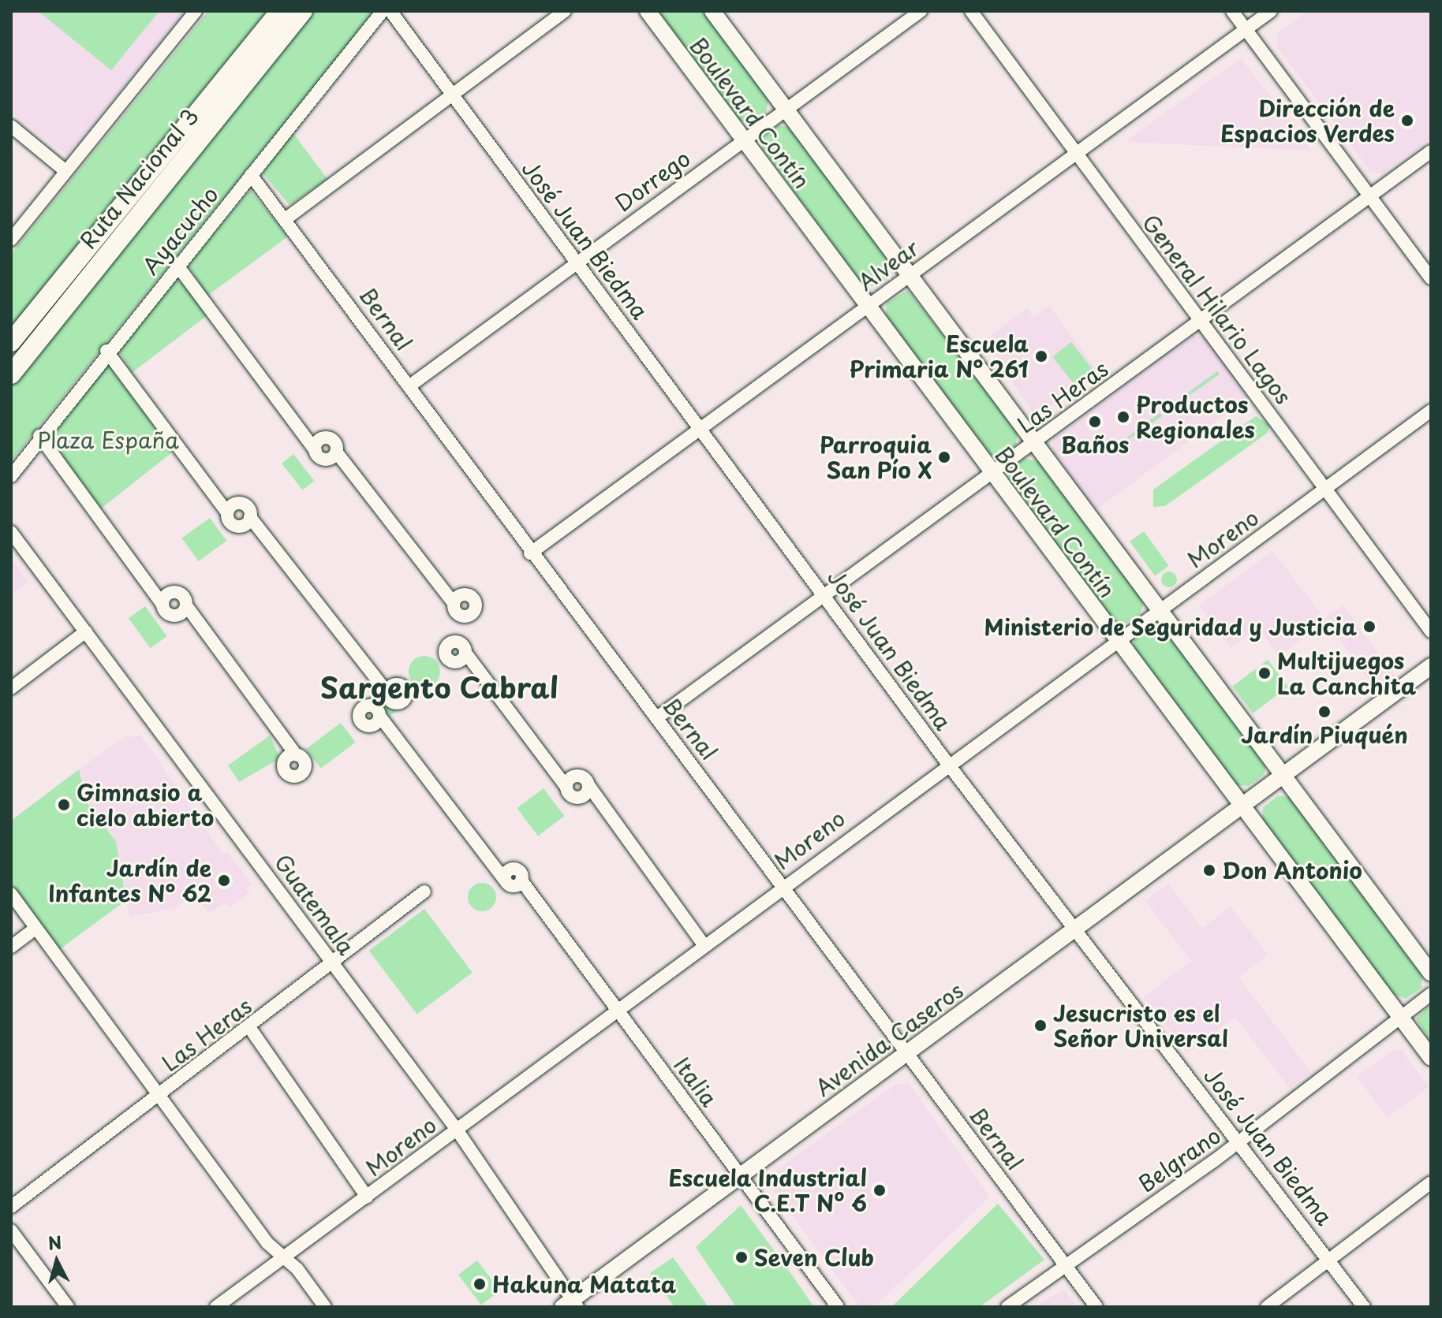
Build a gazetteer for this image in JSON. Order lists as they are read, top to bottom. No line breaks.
{"streets":{"highway":["Ruta Nacional 3"],"main road":["Boulevard Contín","Avenida Caseros"],"street":["Dorrego","Ayacucho","José Juan Biedma","Alvear","General Hilario Lagos","Bernal","Las Heras","Moreno","Guatemala","Italia","Belgrano"]},"crossings":[["Boulevard Contín","Dorrego"],["Boulevard Contín","Alvear"],["Boulevard Contín","Las Heras"],["Boulevard Contín","Moreno"],["Boulevard Contín","Avenida Caseros"],["Boulevard Contín","Belgrano"],["Dorrego","José Juan Biedma"],["Dorrego","Bernal"],["Ayacucho","Bernal"],["José Juan Biedma","Alvear"],["José Juan Biedma","Las Heras"],["José Juan Biedma","Moreno"],["José Juan Biedma","Avenida Caseros"],["José Juan Biedma","Belgrano"],["Alvear","General Hilario Lagos"],["Alvear","Bernal"],["General Hilario Lagos","Las Heras"],["General Hilario Lagos","Moreno"],["Bernal","Las Heras"],["Bernal","Moreno"],["Bernal","Avenida Caseros"],["Bernal","Belgrano"],["Las Heras","Guatemala"],["Moreno","Guatemala"],["Moreno","Italia"],["Guatemala","Avenida Caseros"],["Avenida Caseros","Italia"]],"districts":["Sargento Cabral"],"parks":["Plaza España"],"places":["Dirección de Espacios Verdes","Escuela Primaria N° 261","Productos Regionales","Baños","Parroquia San Pío X","Ministerio de Seguridad y Justicia","Multijuegos La Canchita","Jardín Piuquén","Gimnasio a cielo abierto","Don Antonio","Jardín de Infantes N° 62","Jesucristo es el Señor Universal","Escuela Industrial C.E.T Nº 6","Seven Club","Hakuna Matata"],"north":"top"}
